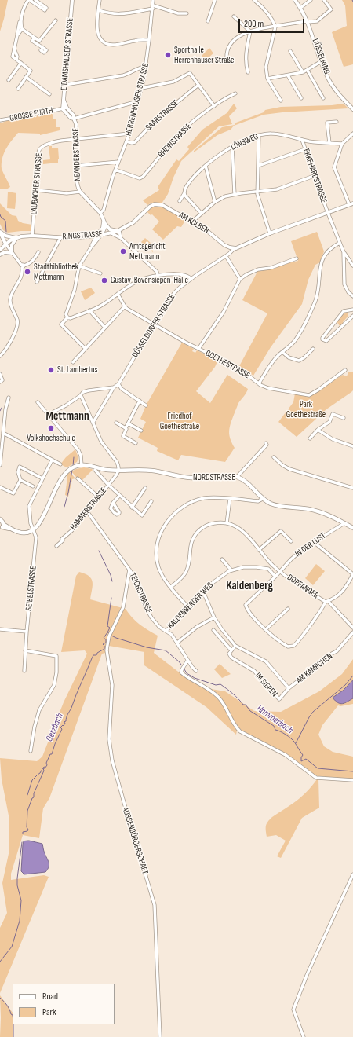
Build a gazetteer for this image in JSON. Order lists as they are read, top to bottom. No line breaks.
{"streets":{"main road":["NORDSTRASSE"],"street":["EIDAMSHAUSER STRASSE","DÜSSELRING","HERRENHAUSER STRASSE","GROSSE FURTH","SAARSTRASSE","RHEINSTRASSE","LÖNSWEG","NEANDERSTRASSE","EKKEHARDSTRASSE","LAUBACHER STRASSE","AM KOLBEN","RINGSTRASSE","DÜSSELDORFER STRASSE","GOETHESTRASSE","HAMMERSTRASSE","IN DER LUST","DORFANGER","SEIBELSTRASSE","TEICHSTRASSE","KALDENBERGER WEG","AM KÄMPCHEN","IM SIEPEN","AUSSENBÜRGERSCHAFT"]},"crossings":[["EIDAMSHAUSER STRASSE","GROSSE FURTH"],["EIDAMSHAUSER STRASSE","NEANDERSTRASSE"],["HERRENHAUSER STRASSE","SAARSTRASSE"],["HERRENHAUSER STRASSE","RHEINSTRASSE"],["HERRENHAUSER STRASSE","NEANDERSTRASSE"],["HERRENHAUSER STRASSE","LAUBACHER STRASSE"],["GROSSE FURTH","NEANDERSTRASSE"],["LÖNSWEG","EKKEHARDSTRASSE"],["NEANDERSTRASSE","LAUBACHER STRASSE"],["EKKEHARDSTRASSE","DÜSSELDORFER STRASSE"],["LAUBACHER STRASSE","RINGSTRASSE"],["AM KOLBEN","RINGSTRASSE"],["AM KOLBEN","DÜSSELDORFER STRASSE"],["DÜSSELDORFER STRASSE","GOETHESTRASSE"],["NORDSTRASSE","HAMMERSTRASSE"],["NORDSTRASSE","IN DER LUST"],["HAMMERSTRASSE","TEICHSTRASSE"],["IN DER LUST","DORFANGER"],["TEICHSTRASSE","KALDENBERGER WEG"],["TEICHSTRASSE","AUSSENBÜRGERSCHAFT"],["KALDENBERGER WEG","AM KÄMPCHEN"],["AM KÄMPCHEN","IM SIEPEN"]],"districts":["Mettmann","Kaldenberg"],"water":["Hammerbach","Oetzbach"],"parks":["Park Goethestraße","Friedhof Goethestraße"],"places":["Sporthalle Herrenhauser Straße","Amtsgericht Mettmann","Stadtbibliothek Mettmann","Gustav-Bovensiepen-Halle","St. Lambertus","Volkshochschule"],"legend":["Road","Park"],"scale_bar":"200 m"}
